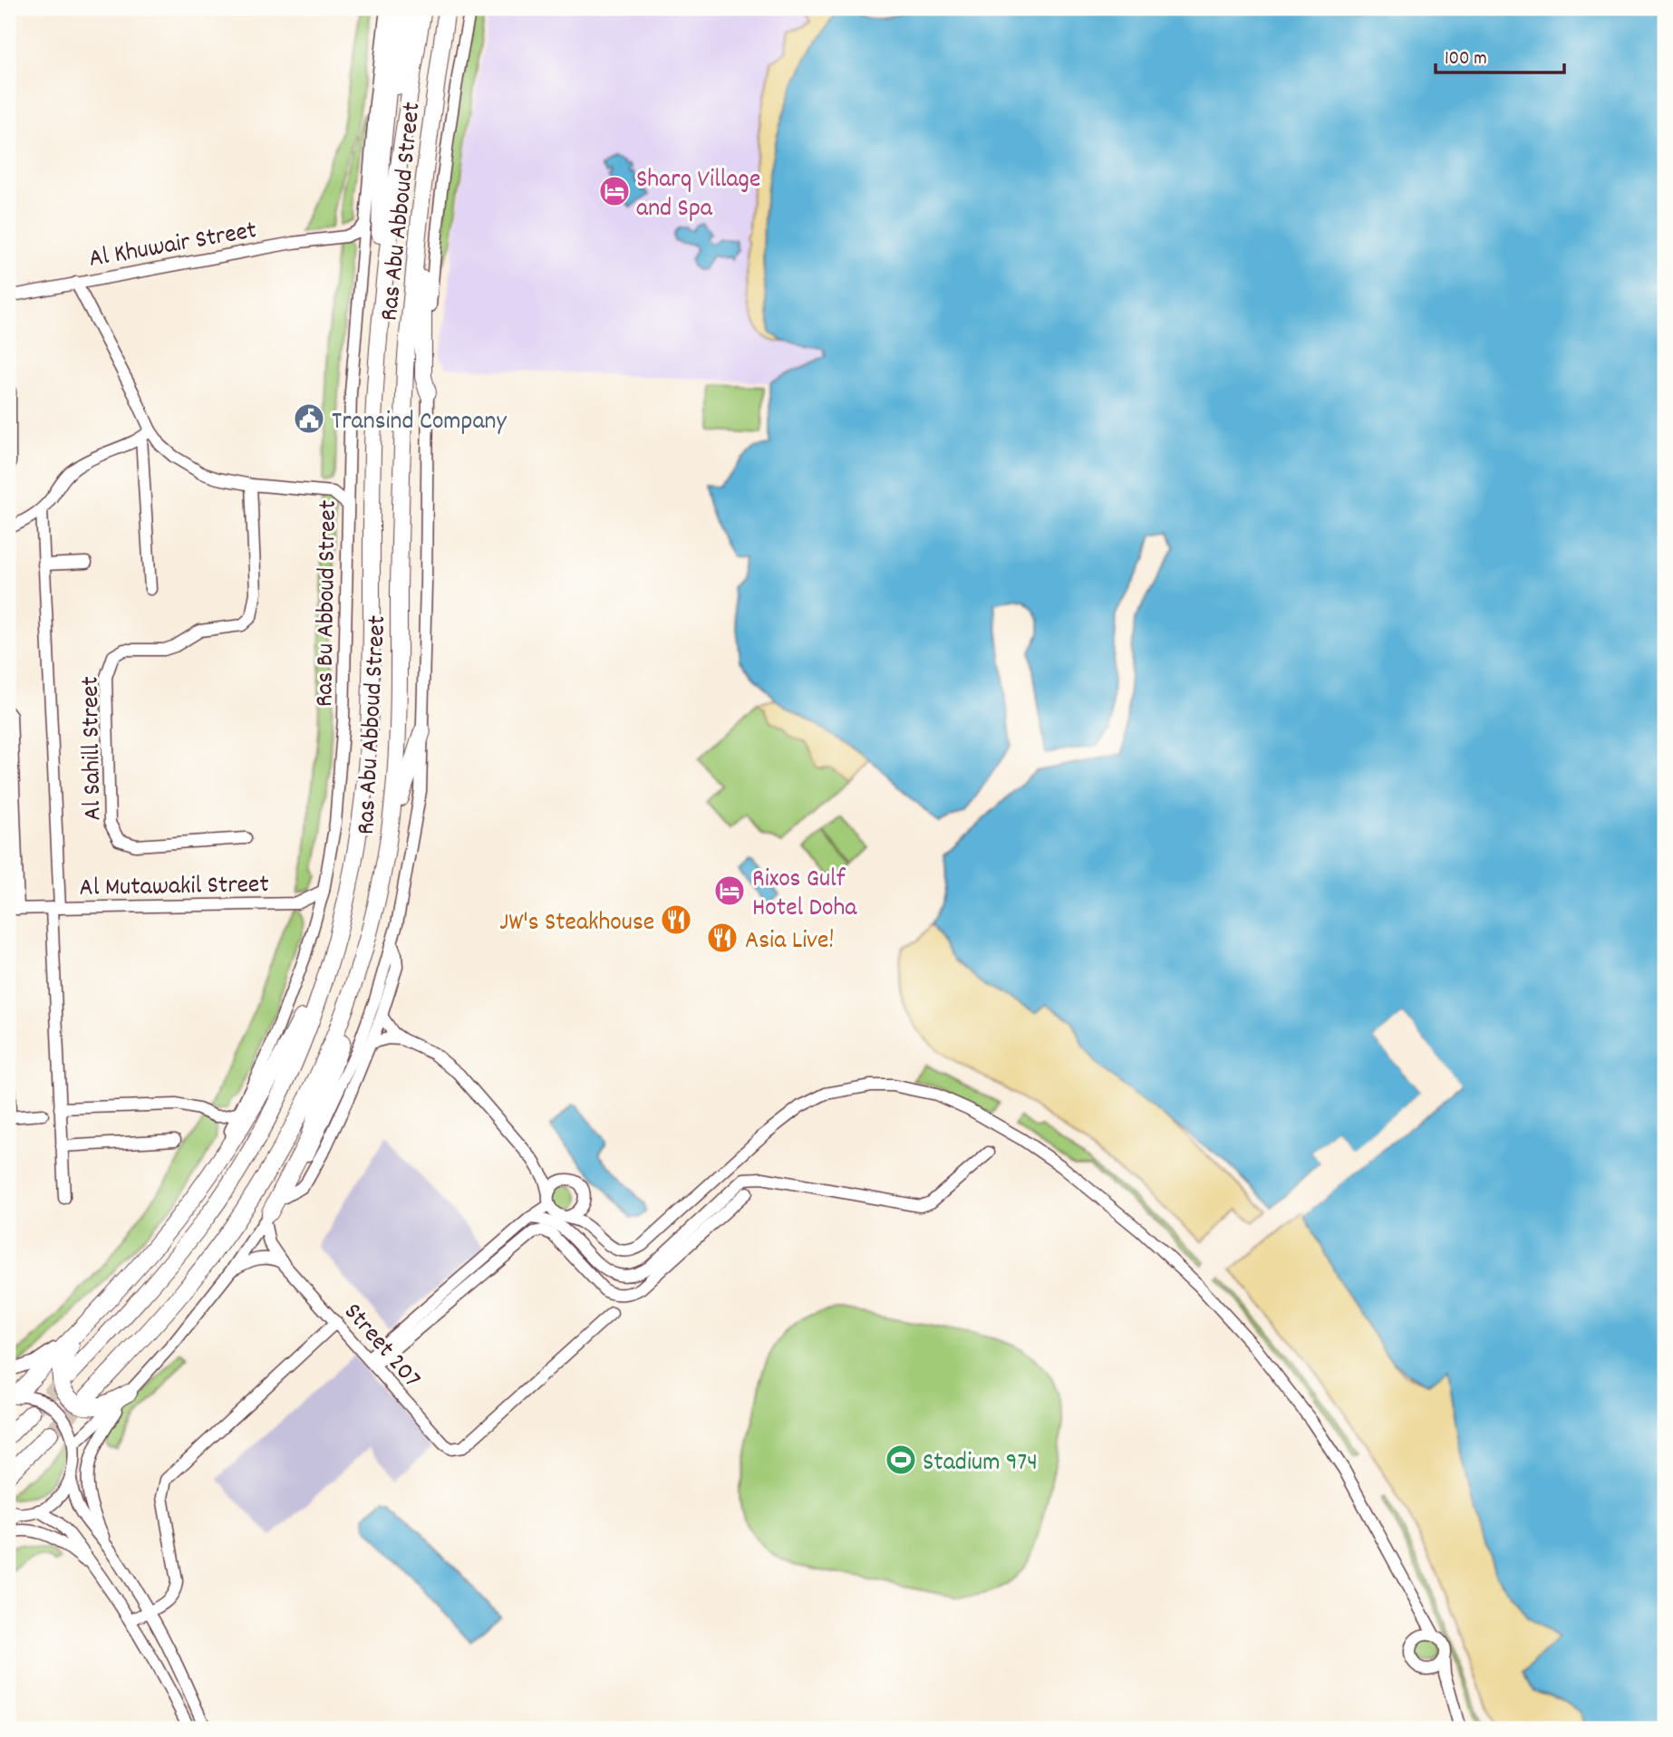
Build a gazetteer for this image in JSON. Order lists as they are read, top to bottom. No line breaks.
{"streets":{"highway":["Ras Abu Abboud Street"],"street":["Al Khuwair Street","Ras Bu Abboud Street","Al Sahill Street","Al Mutawakil Street","Street 207"]},"crossings":[["Al Khuwair Street","Ras Bu Abboud Street"],["Ras Bu Abboud Street","Al Mutawakil Street"]],"places":{"hotel":["Sharq Village and Spa","Rixos Gulf Hotel Doha"],"public building":["Transind Company"],"restaurant":["JW's Steakhouse","Asia Live!"],"sports":["Stadium 974"]},"scale_bar":"100 m"}
